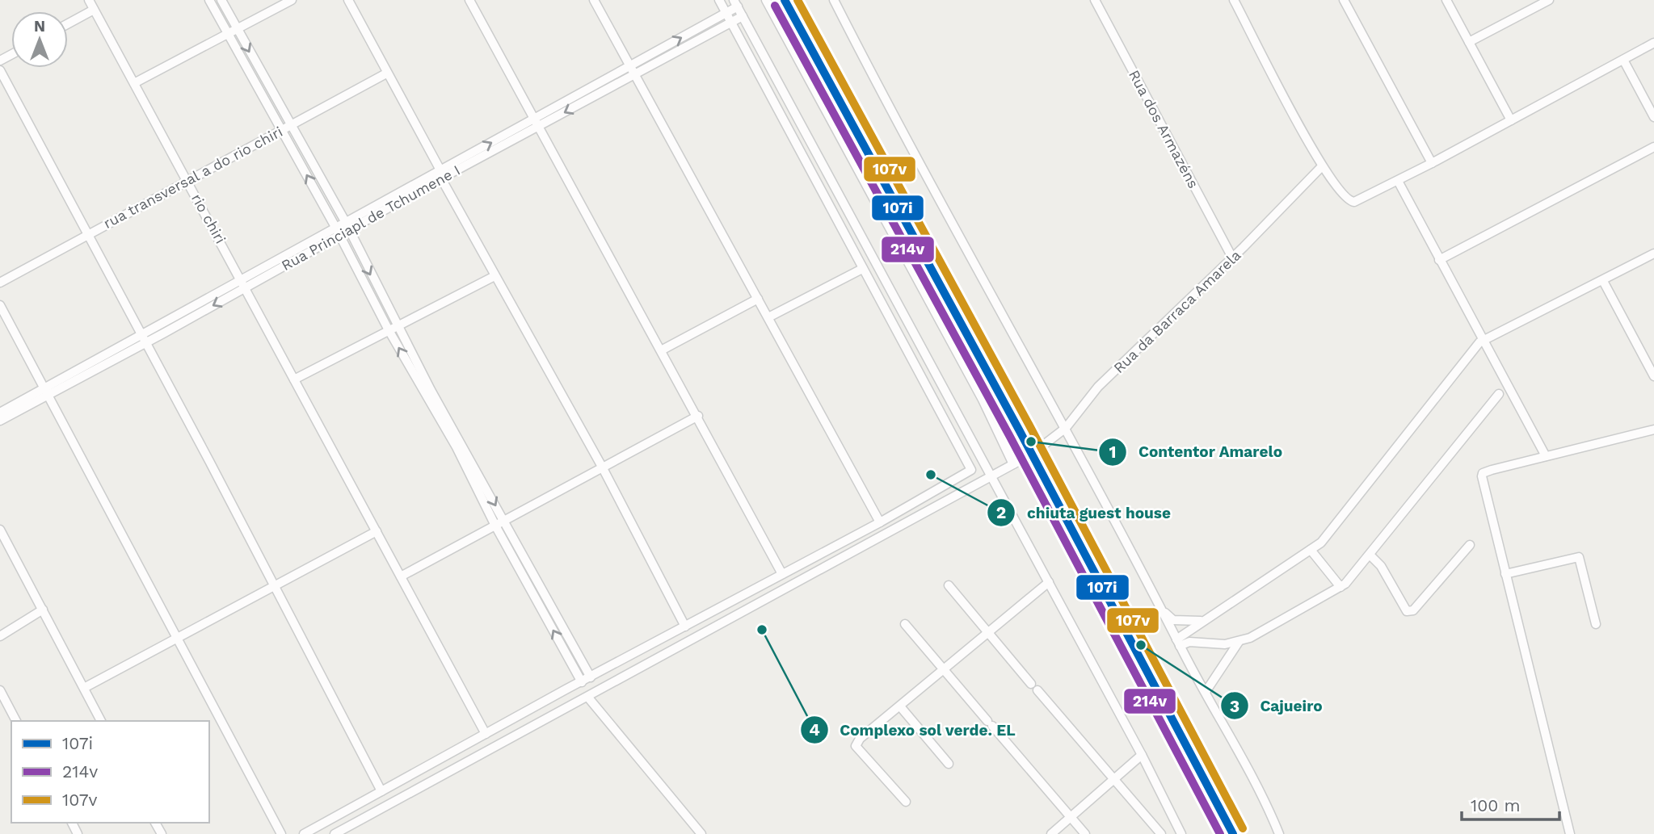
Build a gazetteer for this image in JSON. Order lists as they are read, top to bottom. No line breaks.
{"streets":{"street":["Rua dos Armazéns","rua transversal a do rio chiri","Rua Princiapl de Tchumene I","rio chiri","Rua da Barraca Amarela"]},"crossings":[["Rua dos Armazéns","Rua da Barraca Amarela"],["rua transversal a do rio chiri","rio chiri"],["Rua Princiapl de Tchumene I","rio chiri"]],"places":["Contentor Amarelo","chiuta guest house","Complexo sol verde. EL","Cajueiro"],"lines":["transit line 107i","transit line 107v","transit line 214v"],"legend":["107i","214v","107v"],"scale_bar":"100 m","north":"top"}
